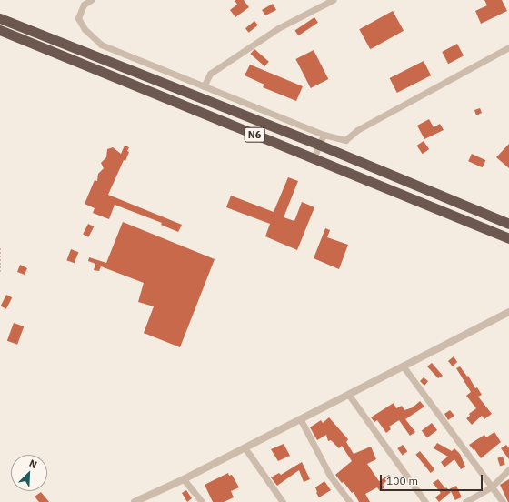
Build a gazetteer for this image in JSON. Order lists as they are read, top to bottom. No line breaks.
{"streets":{"highway":["N6"]},"scale_bar":"100 m","north":"top right"}
